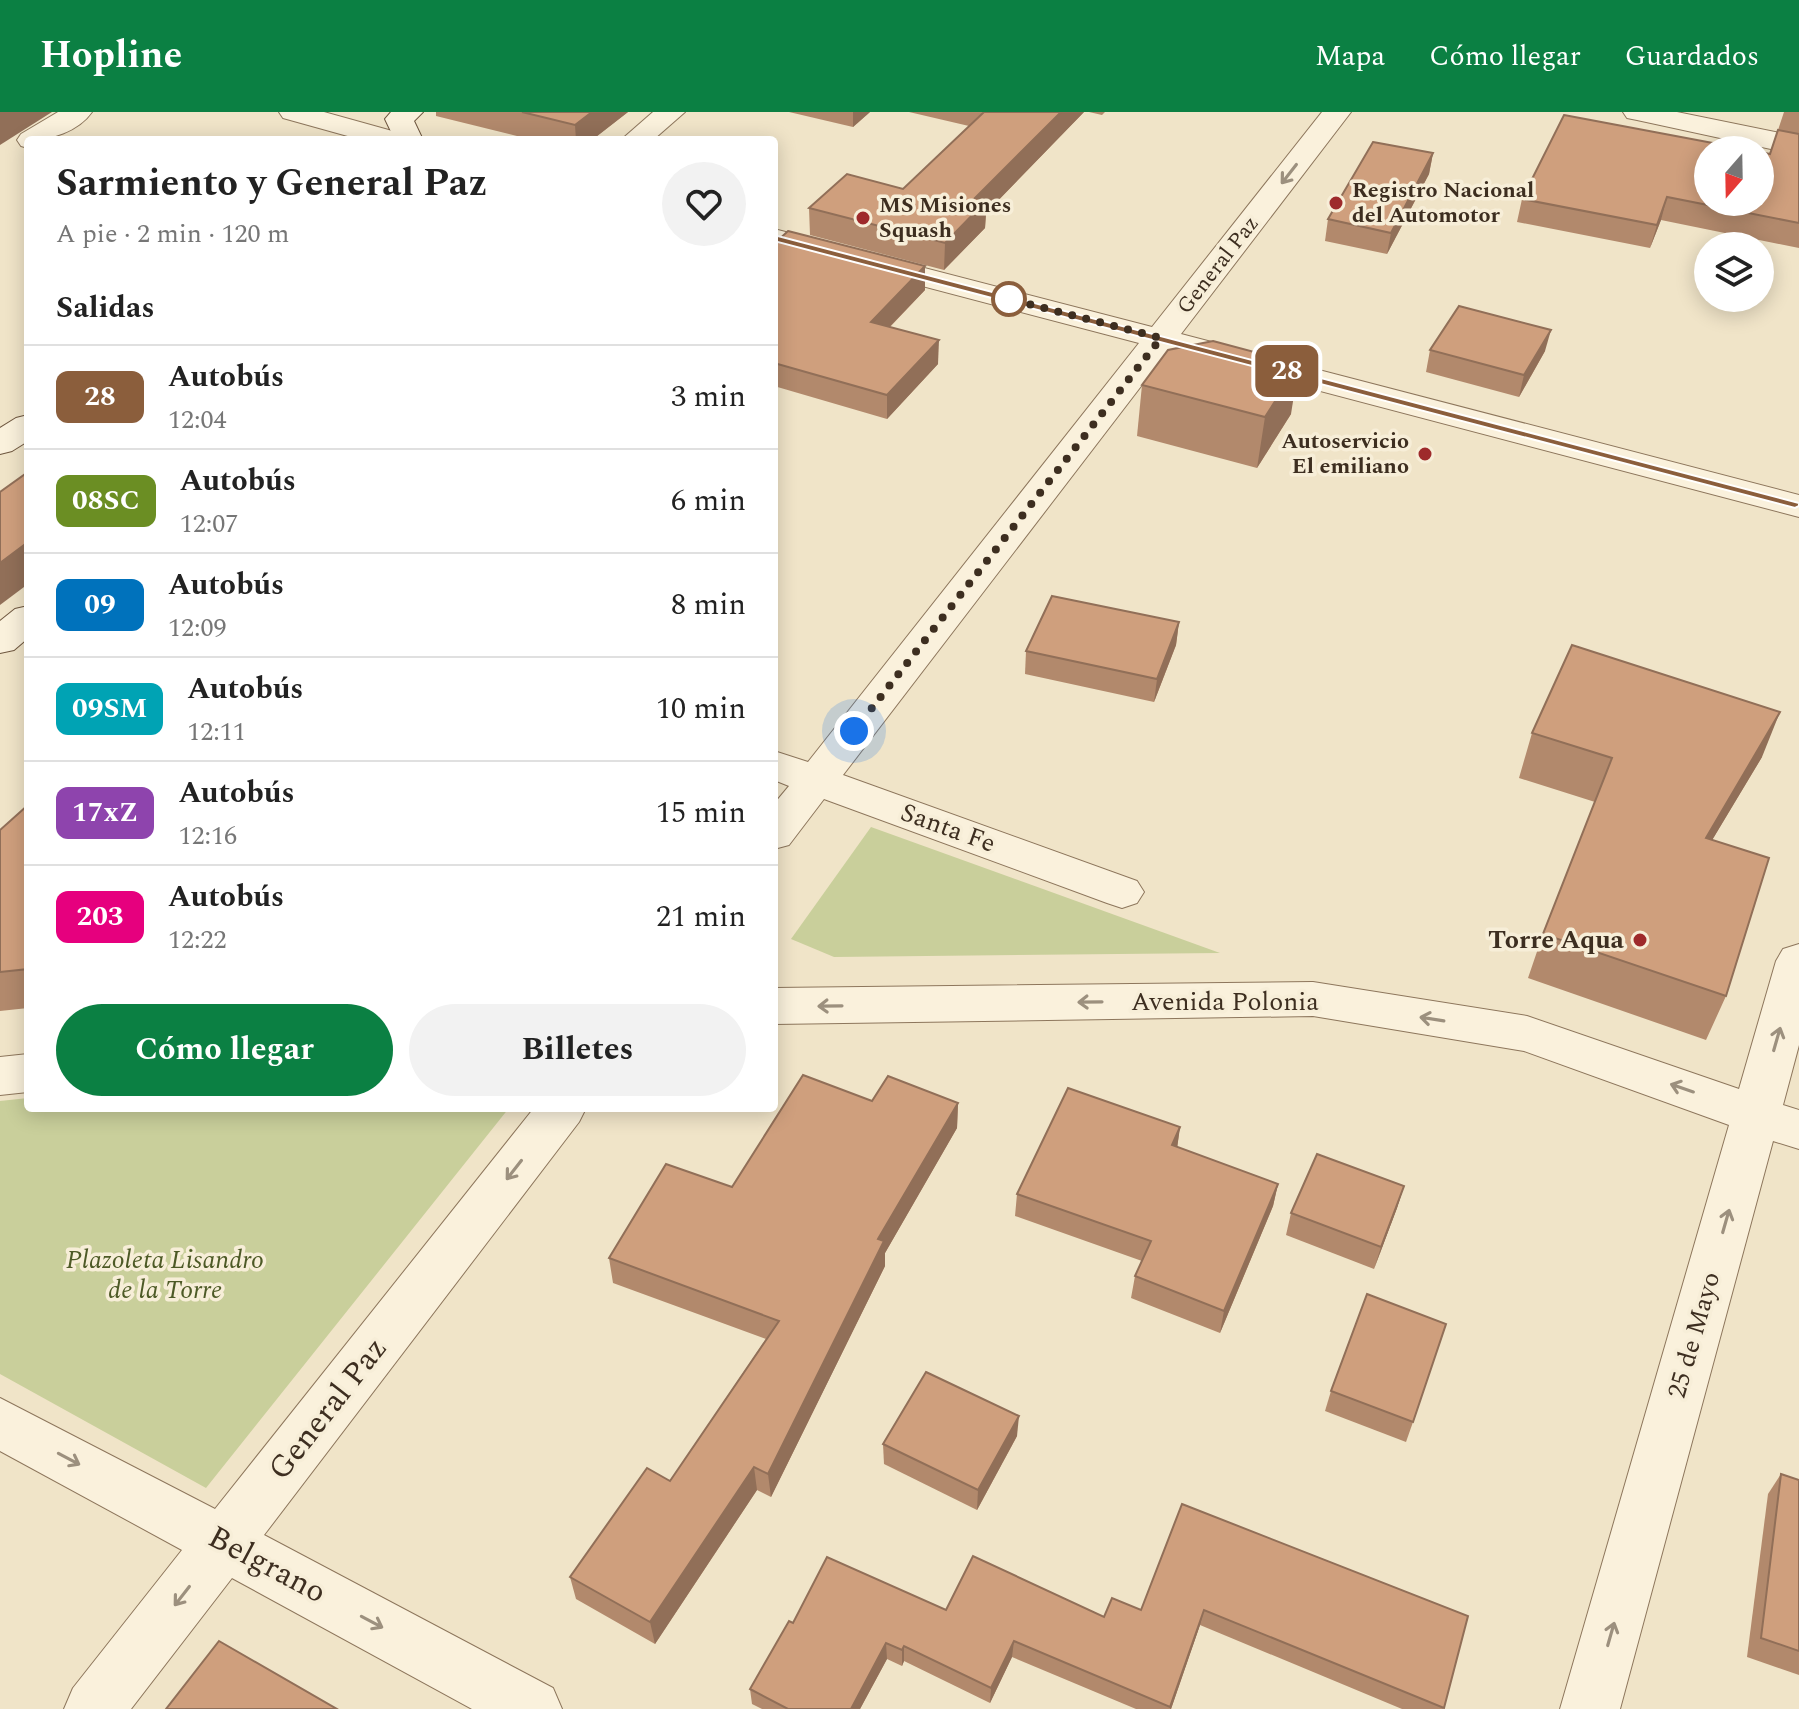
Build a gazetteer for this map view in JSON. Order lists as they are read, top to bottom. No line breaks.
{"streets":{"street":["General Paz","Santa Fe","Avenida Polonia","25 de Mayo","Belgrano"]},"crossings":[["General Paz","Santa Fe"],["General Paz","Belgrano"],["Avenida Polonia","25 de Mayo"]],"one_way":["General Paz","Avenida Polonia","25 de Mayo","Belgrano"],"parks":["Plazoleta Lisandro de la Torre"],"places":["Registro Nacional del Automotor","MS Misiones Squash","Autoservicio El emiliano","Torre Aqua"],"lines":["bus line 28"],"north":"bottom","page":{"header":"Hopline","nav":["Mapa","Cómo llegar","Guardados"],"on_map":"28","heading":[["Sarmiento y General Paz","A pie · 2 min · 120 m"],"Salidas"],"list":[{"mark":"28","name":"Autobús","note":"12:04","value":"3 min"},{"mark":"08SC","name":"Autobús","note":"12:07","value":"6 min"},{"mark":"09","name":"Autobús","note":"12:09","value":"8 min"},{"mark":"09SM","name":"Autobús","note":"12:11","value":"10 min"},{"mark":"17xZ","name":"Autobús","note":"12:16","value":"15 min"},{"mark":"203","name":"Autobús","note":"12:22","value":"21 min"}],"buttons":["Cómo llegar","Billetes"]}}
